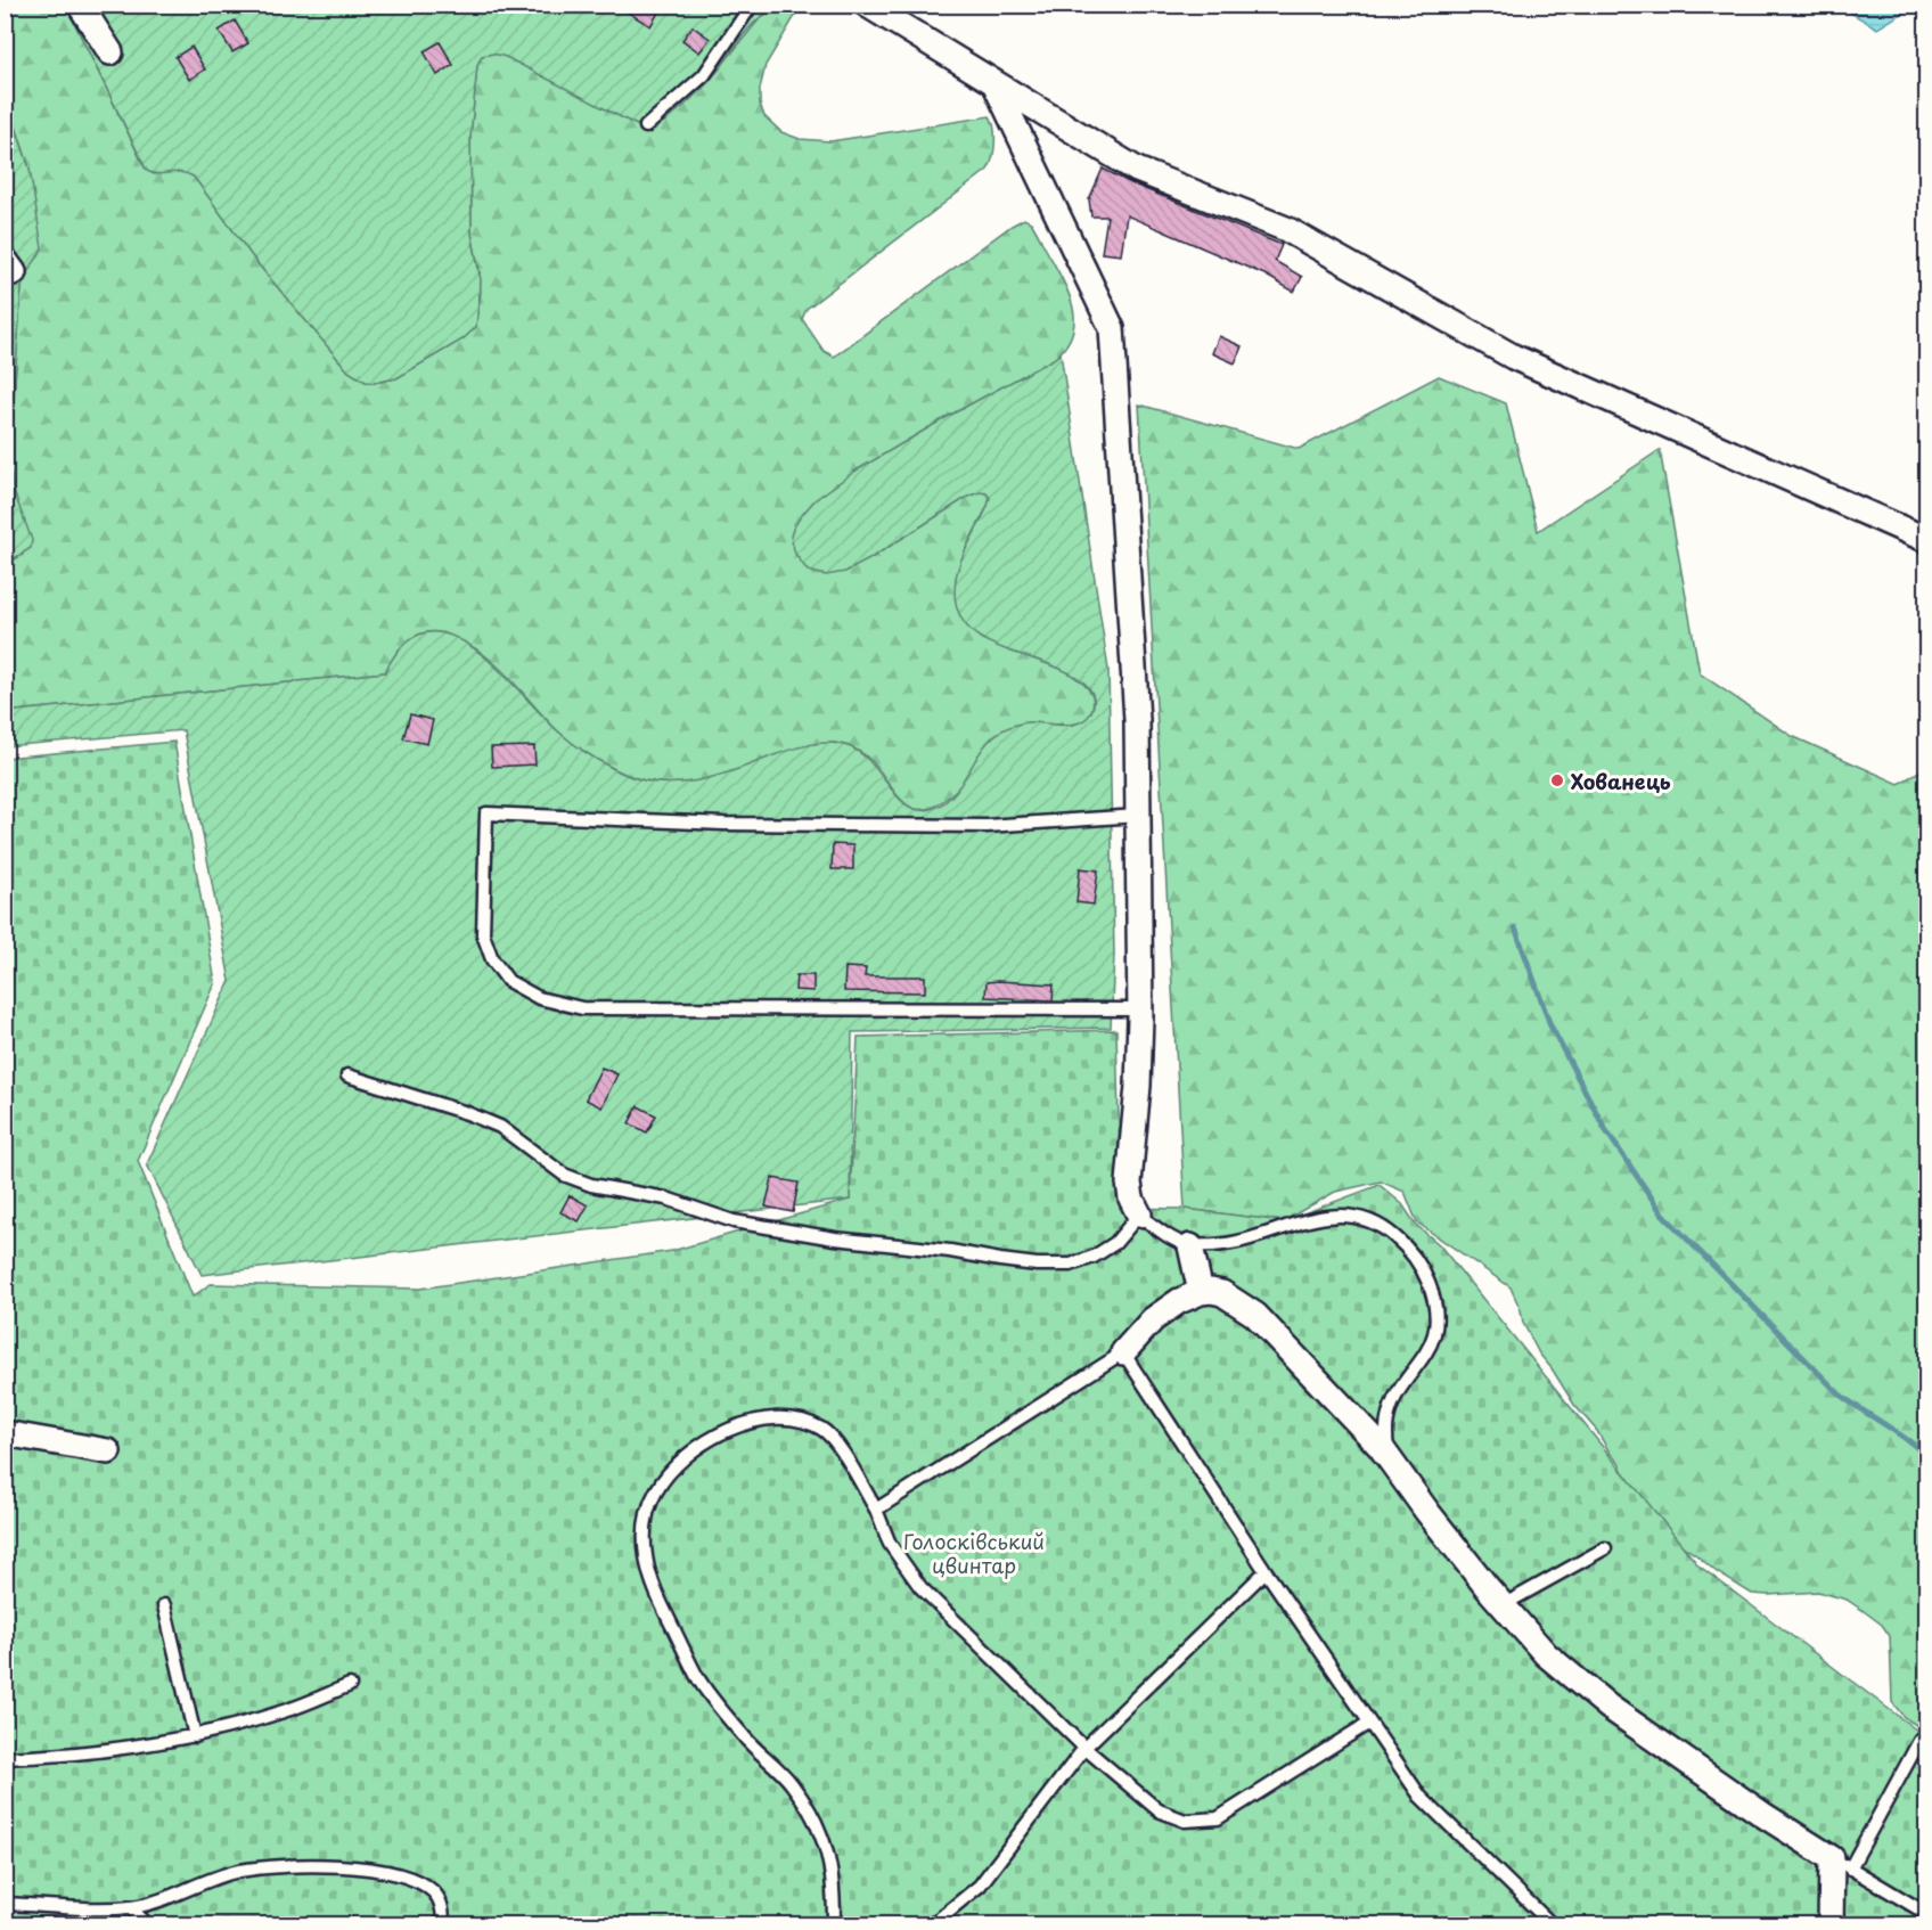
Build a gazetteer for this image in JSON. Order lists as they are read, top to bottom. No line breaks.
{"parks":["Голосківський цвинтар"],"places":["Хованець"]}
